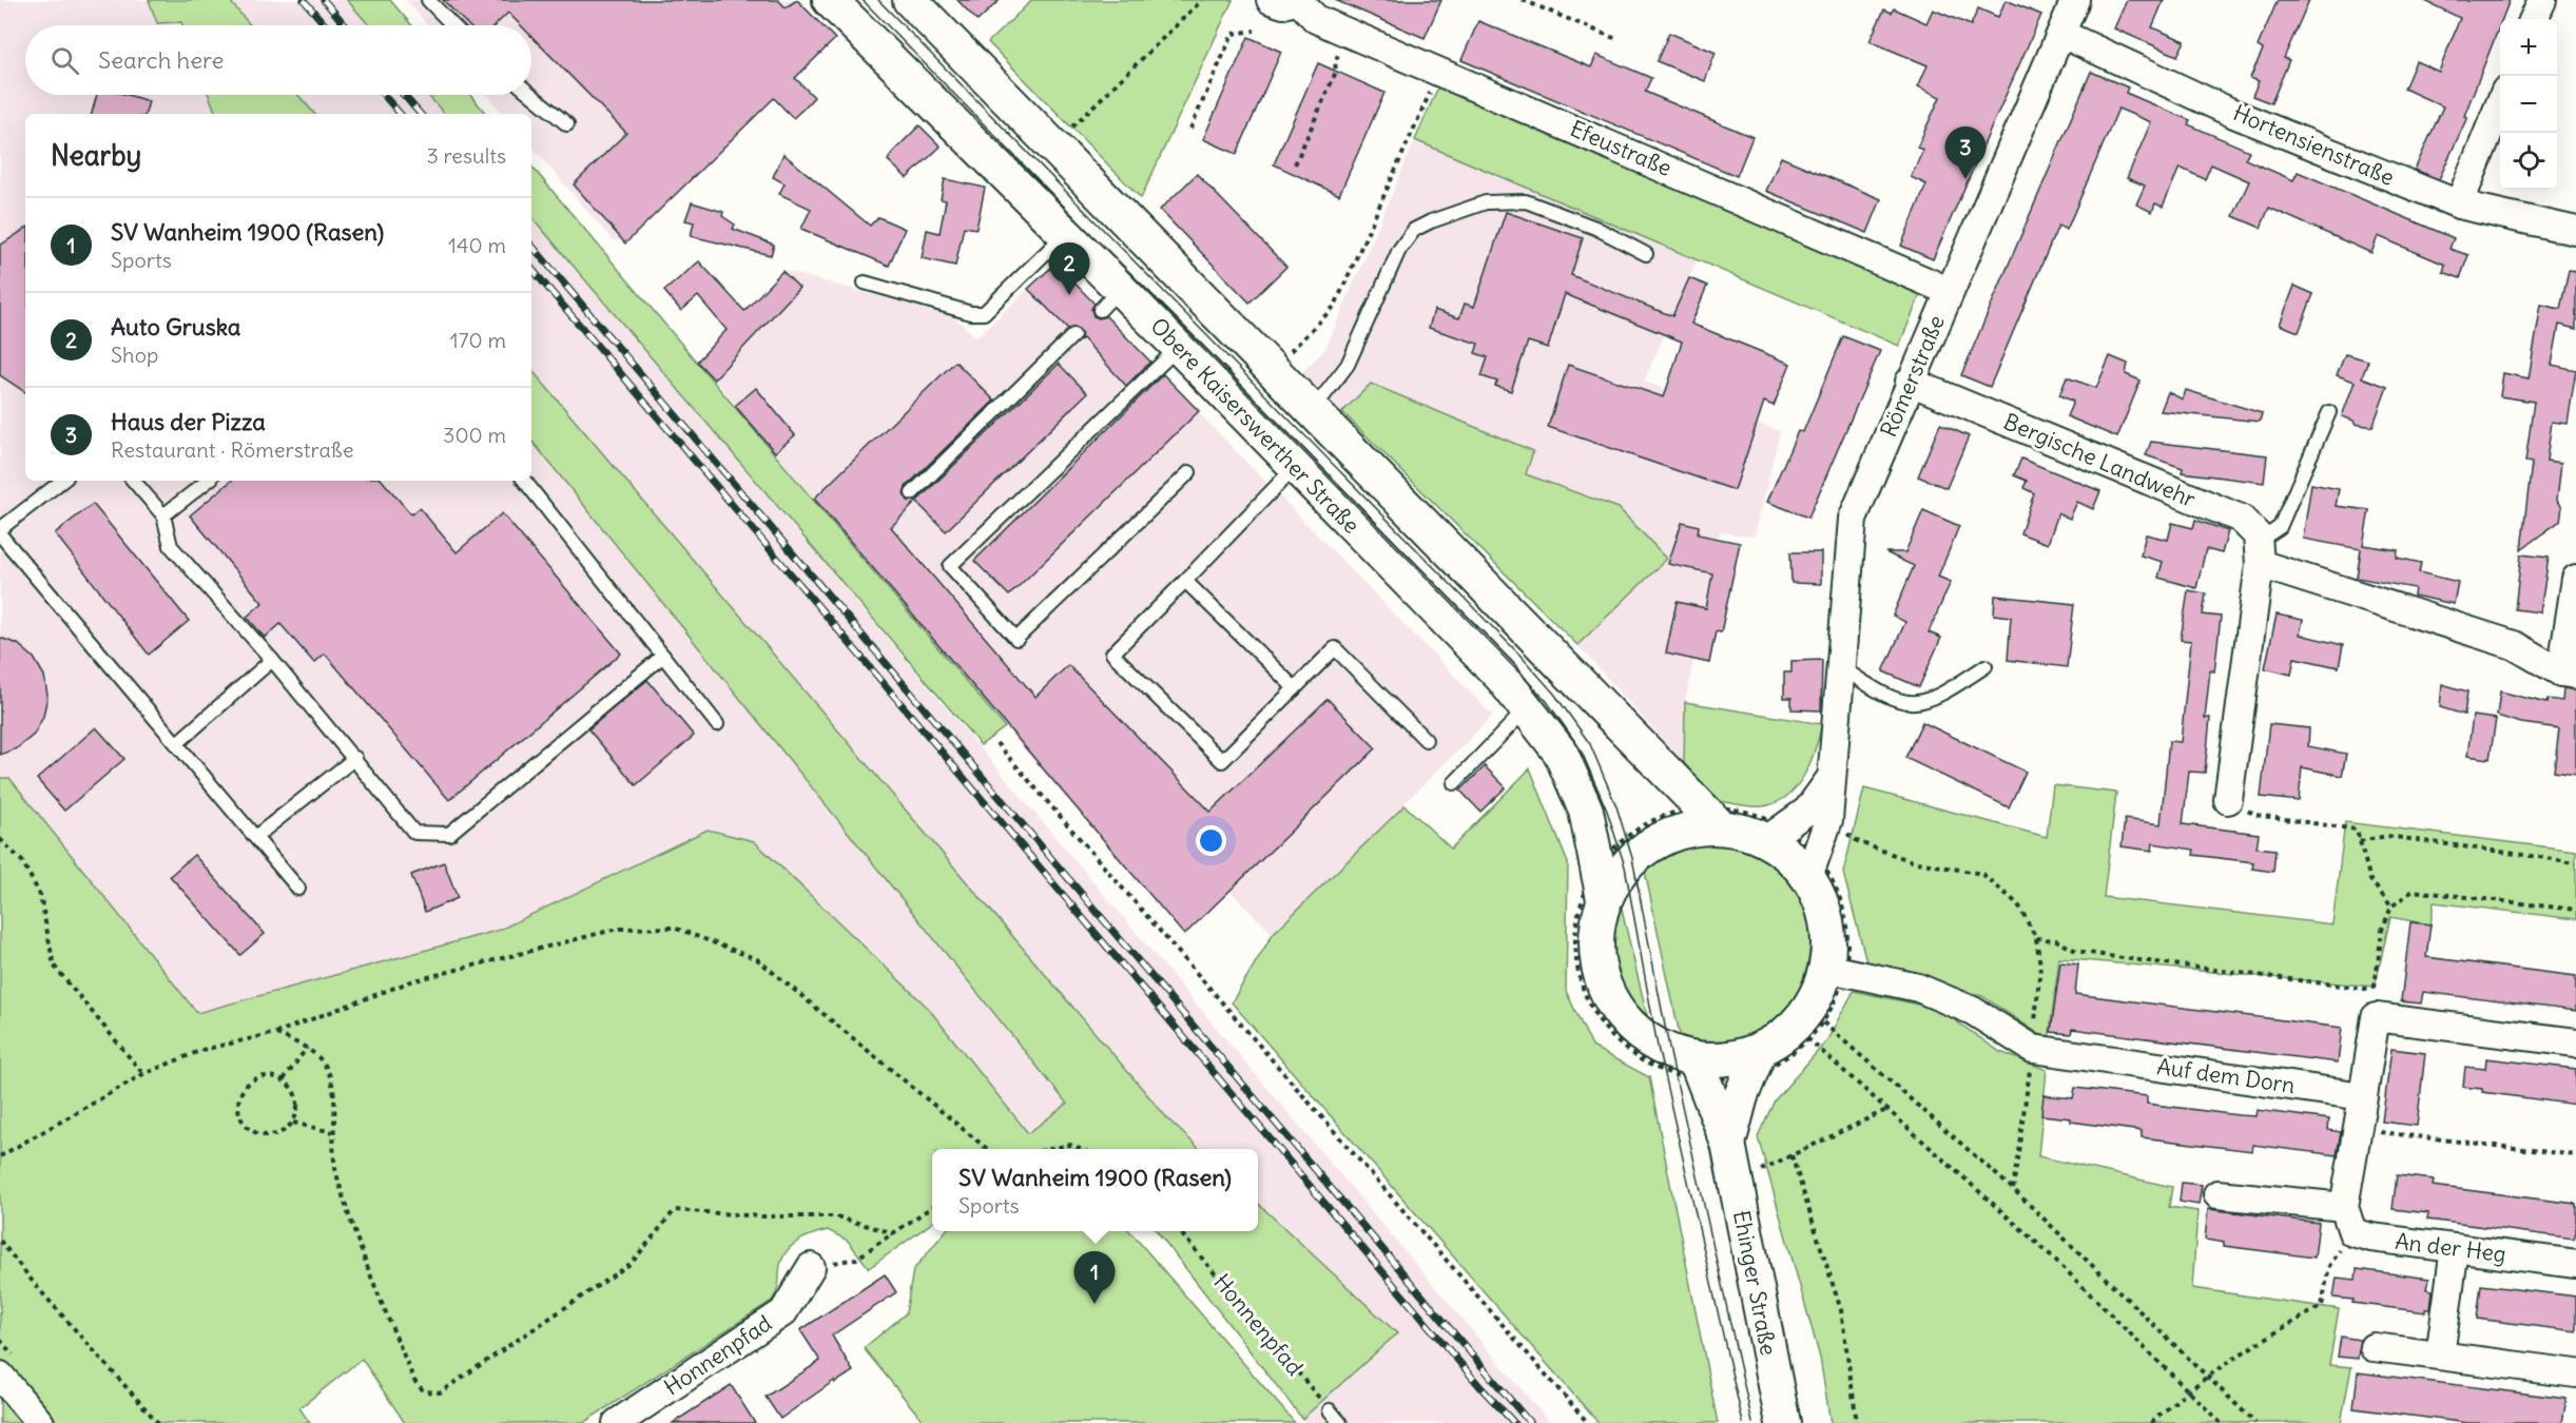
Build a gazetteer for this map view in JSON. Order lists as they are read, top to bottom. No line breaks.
{"streets":{"street":["Hortensienstraße","Efeustraße","Römerstraße","Obere Kaiserswerther Straße","Bergische Landwehr","Auf dem Dorn","An der Heg","Ehinger Straße","Honnenpfad"]},"crossings":[["Hortensienstraße","Römerstraße"],["Efeustraße","Römerstraße"],["Römerstraße","Bergische Landwehr"]],"page":{"map_buttons":["+","−"],"search":"Search here","heading":["Nearby","3 results"],"pins":["3","2","1"],"list":[{"mark":"1","name":"SV Wanheim 1900 (Rasen)","note":"Sports","value":"140 m"},{"mark":"2","name":"Auto Gruska","note":"Shop","value":"170 m"},{"mark":"3","name":"Haus der Pizza","note":"Restaurant · Römerstraße","value":"300 m"}],"popup":["SV Wanheim 1900 (Rasen)","Sports"]}}
